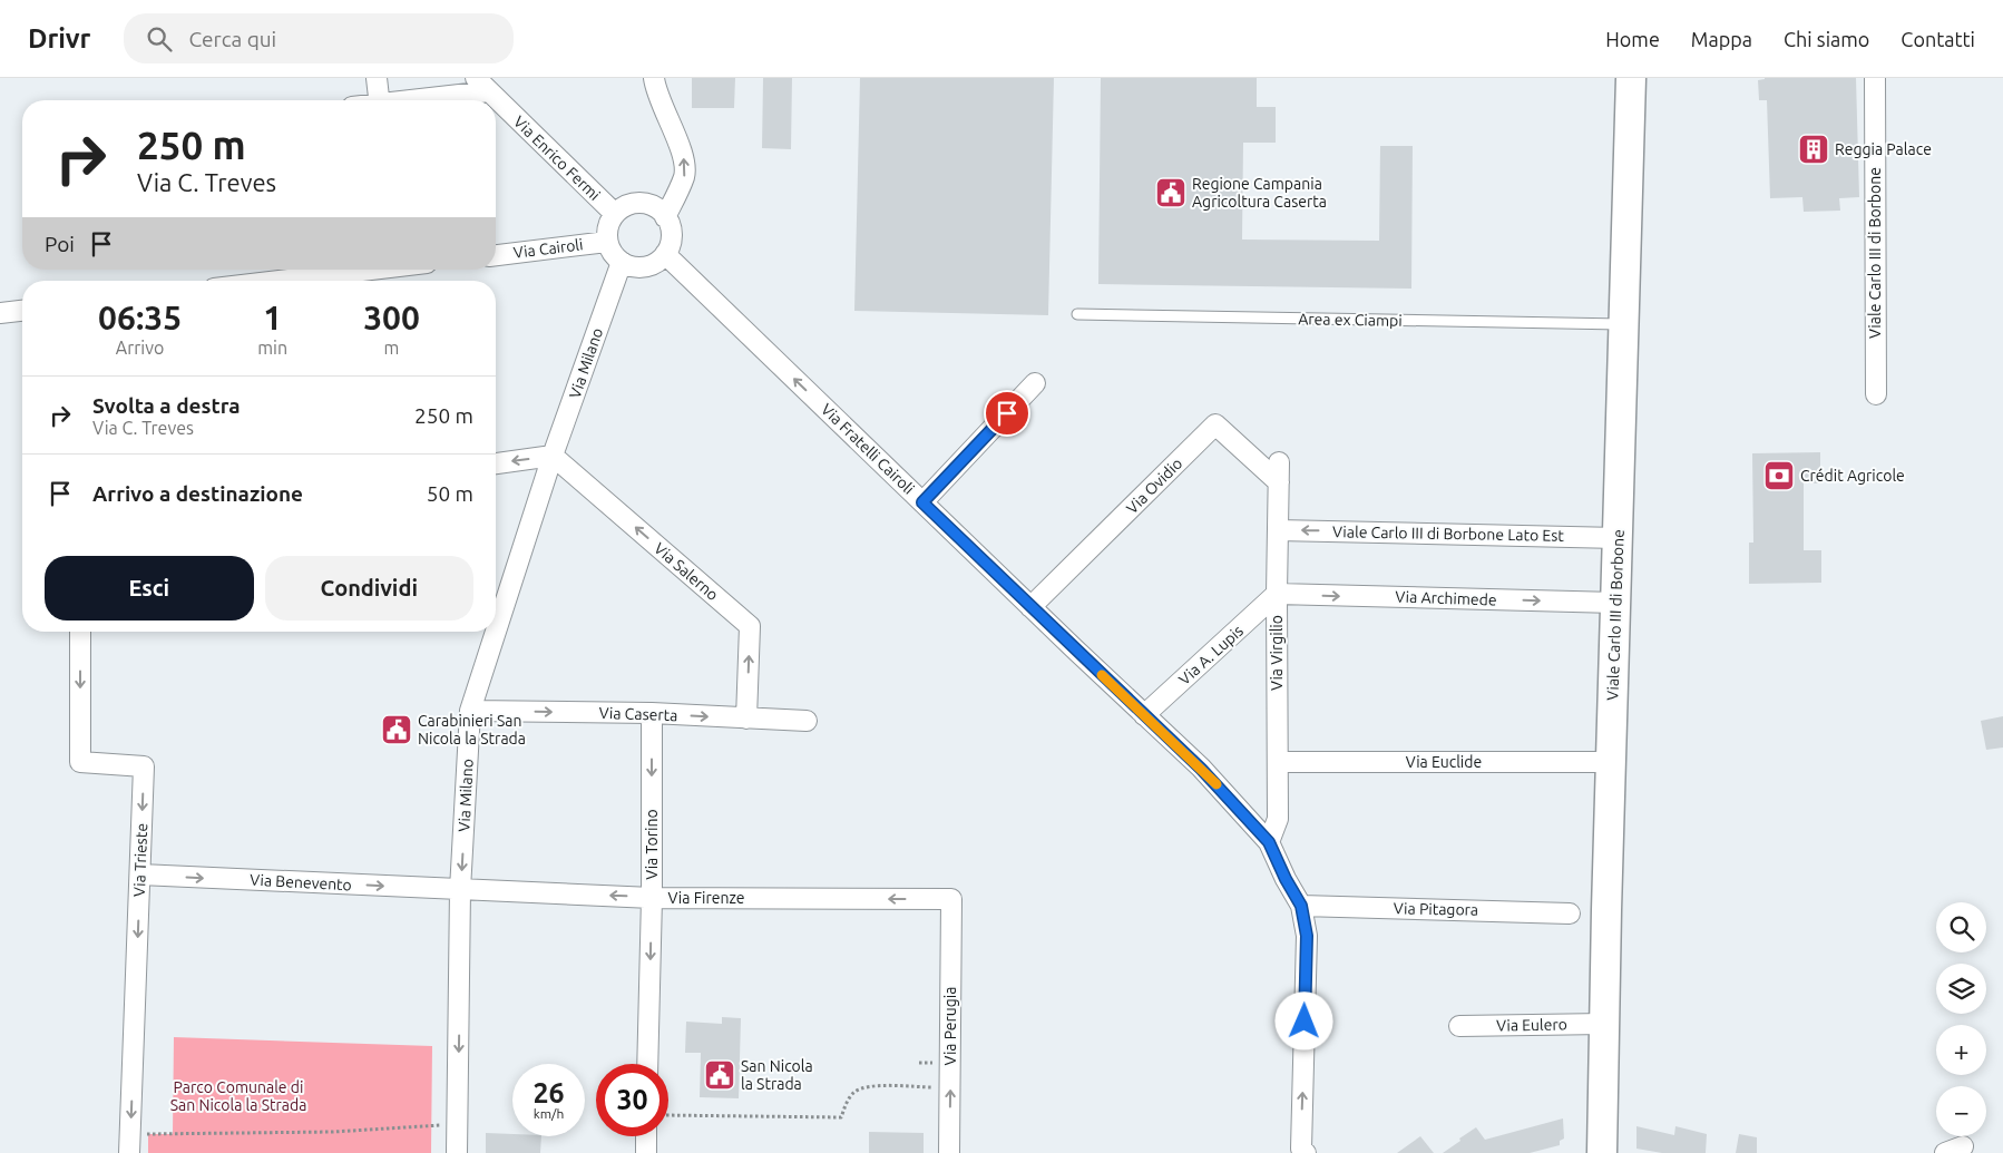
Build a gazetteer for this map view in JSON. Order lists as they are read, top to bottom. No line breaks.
{"streets":{"main road":["Viale Carlo III di Borbone"],"street":["Via Enrico Fermi","Via Cairoli","Via Milano","Via Fratelli Cairoli","Via Ovidio","Viale Carlo III di Borbone Lato Est","Via Salerno","Via Archimede","Via Virgilio","Via A. Lupis","Via Caserta","Via Euclide","Via Torino","Via Trieste","Via Benevento","Via Firenze","Via Pitagora","Via Eulero","Via Perugia"],"lane":["Area ex Ciampi"]},"crossings":[["Via Enrico Fermi","Via Cairoli"],["Via Enrico Fermi","Via Milano"],["Via Enrico Fermi","Via Fratelli Cairoli"],["Via Cairoli","Via Milano"],["Via Cairoli","Via Fratelli Cairoli"],["Viale Carlo III di Borbone","Area ex Ciampi"],["Viale Carlo III di Borbone","Viale Carlo III di Borbone Lato Est"],["Viale Carlo III di Borbone","Via Archimede"],["Viale Carlo III di Borbone","Via Euclide"],["Viale Carlo III di Borbone","Via Eulero"],["Via Milano","Via Fratelli Cairoli"],["Via Milano","Via Salerno"],["Via Milano","Via Caserta"],["Via Milano","Via Benevento"],["Via Milano","Via Firenze"],["Via Fratelli Cairoli","Via Ovidio"],["Via Fratelli Cairoli","Via Virgilio"],["Via Fratelli Cairoli","Via A. Lupis"],["Via Fratelli Cairoli","Via Pitagora"],["Via Ovidio","Via Virgilio"],["Viale Carlo III di Borbone Lato Est","Via Virgilio"],["Via Salerno","Via Caserta"],["Via Archimede","Via Virgilio"],["Via Archimede","Via A. Lupis"],["Via Virgilio","Via A. Lupis"],["Via Virgilio","Via Euclide"],["Via Caserta","Via Torino"],["Via Torino","Via Firenze"],["Via Trieste","Via Benevento"],["Via Benevento","Via Firenze"],["Via Firenze","Via Perugia"]],"one_way":["Via Milano","Via Fratelli Cairoli","Viale Carlo III di Borbone Lato Est","Via Salerno","Via Archimede","Via Caserta","Via Torino","Via Trieste","Via Benevento","Via Firenze"],"parks":["Parco Comunale di San Nicola la Strada"],"places":{"building":["Reggia Palace"],"public building":["Regione Campania Agricoltura Caserta","Carabinieri San Nicola la Strada","San Nicola la Strada"],"bank":["Crédit Agricole"]},"page":{"header":"Drivr","search":"Cerca qui","nav":["Home","Mappa","Chi siamo","Contatti"],"turn":["250 m","Via C. Treves"],"then":"Poi","eta":["06:35","Arrivo","1","min","300","m"],"list":[{"name":"Svolta a destra","note":"Via C. Treves","value":"250 m"},{"name":"Arrivo a destinazione","value":"50 m"}],"buttons":["Esci","Condividi"],"map_buttons":["+","−"],"speed":"26 km/h","limit":"30"}}
